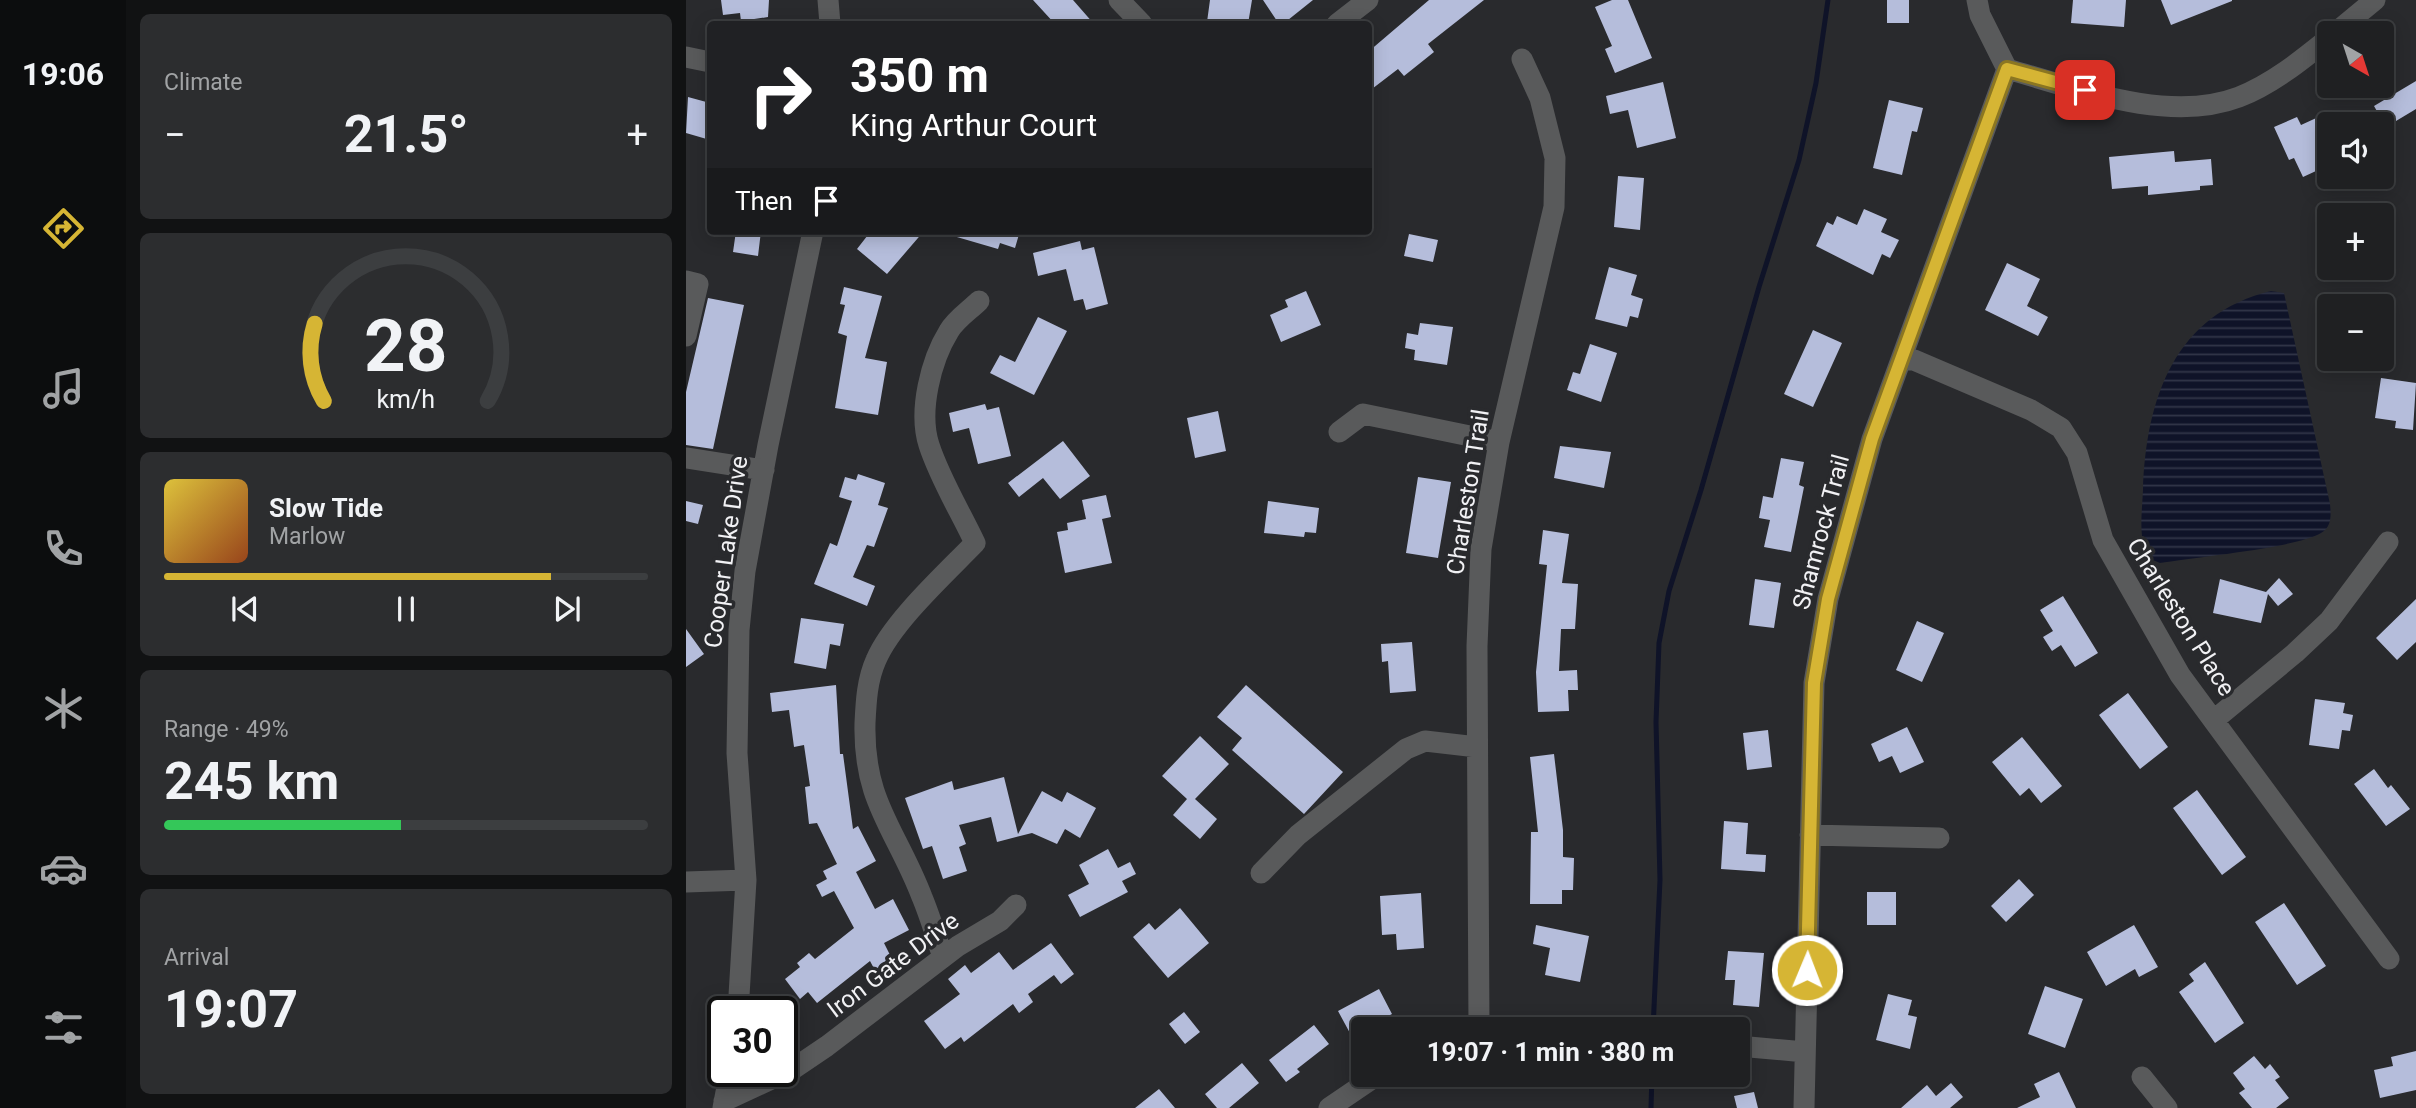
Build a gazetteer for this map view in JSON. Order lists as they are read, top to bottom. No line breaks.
{"streets":{"street":["Charleston Trail","Shamrock Trail","Cooper Lake Drive","Charleston Place","Iron Gate Drive"]},"crossings":[["Shamrock Trail","Charleston Place"]],"north":"bottom right","page":{"tabs":"19:06","tile":["Climate",["Range · 49%","245 km"],["Arrival","19:07"]],"map_buttons":["+","−"],"turn":["350 m","King Arthur Court"],"heat":["−","21.5°","+"],"then":"Then","song":["Slow Tide","Marlow"],"limit":"30","trip":"19:07 · 1 min · 380 m","gauge":["28","km/h"]}}
